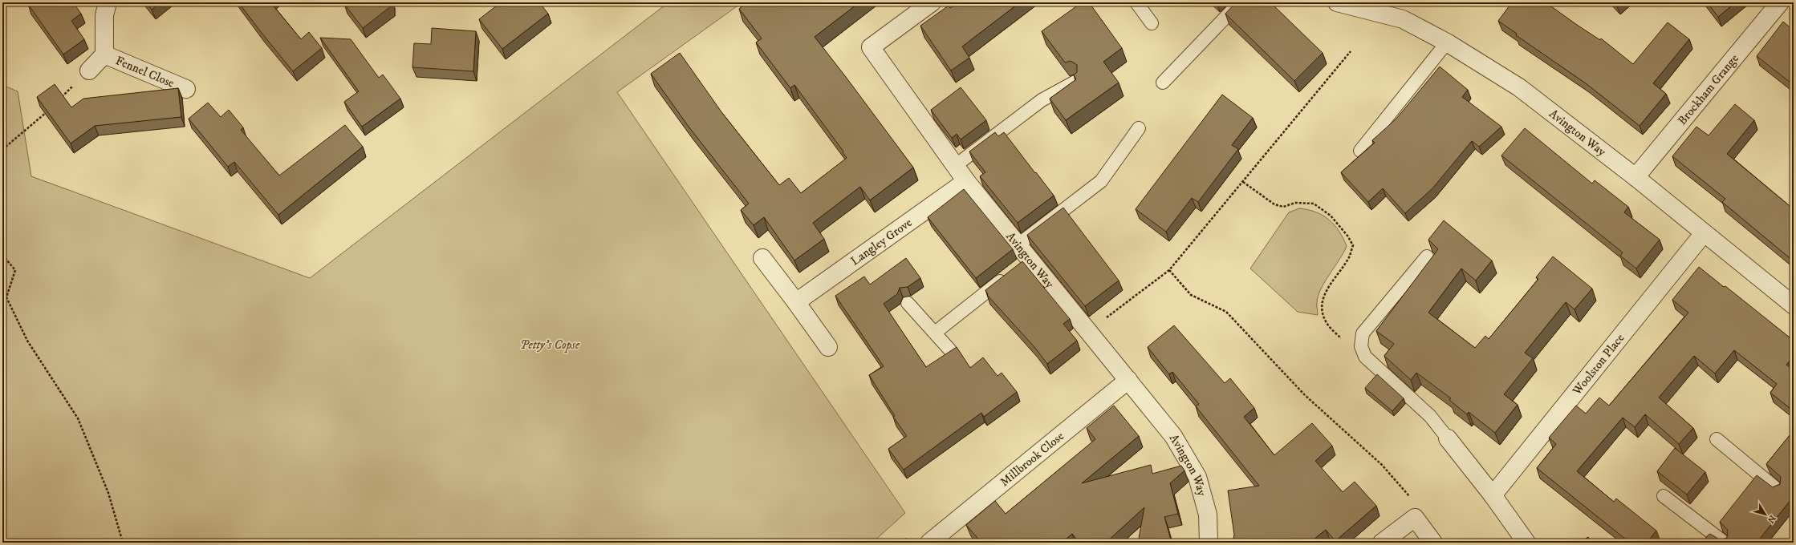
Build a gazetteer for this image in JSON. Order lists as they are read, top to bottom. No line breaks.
{"streets":{"street":["Fennel Close","Brockham Grange","Avington Way","Langley Grove","Woolston Place","Millbrook Close"]},"crossings":[["Brockham Grange","Avington Way"],["Avington Way","Langley Grove"],["Avington Way","Woolston Place"],["Avington Way","Millbrook Close"]],"parks":["Petty's Copse"],"north":"bottom right"}
